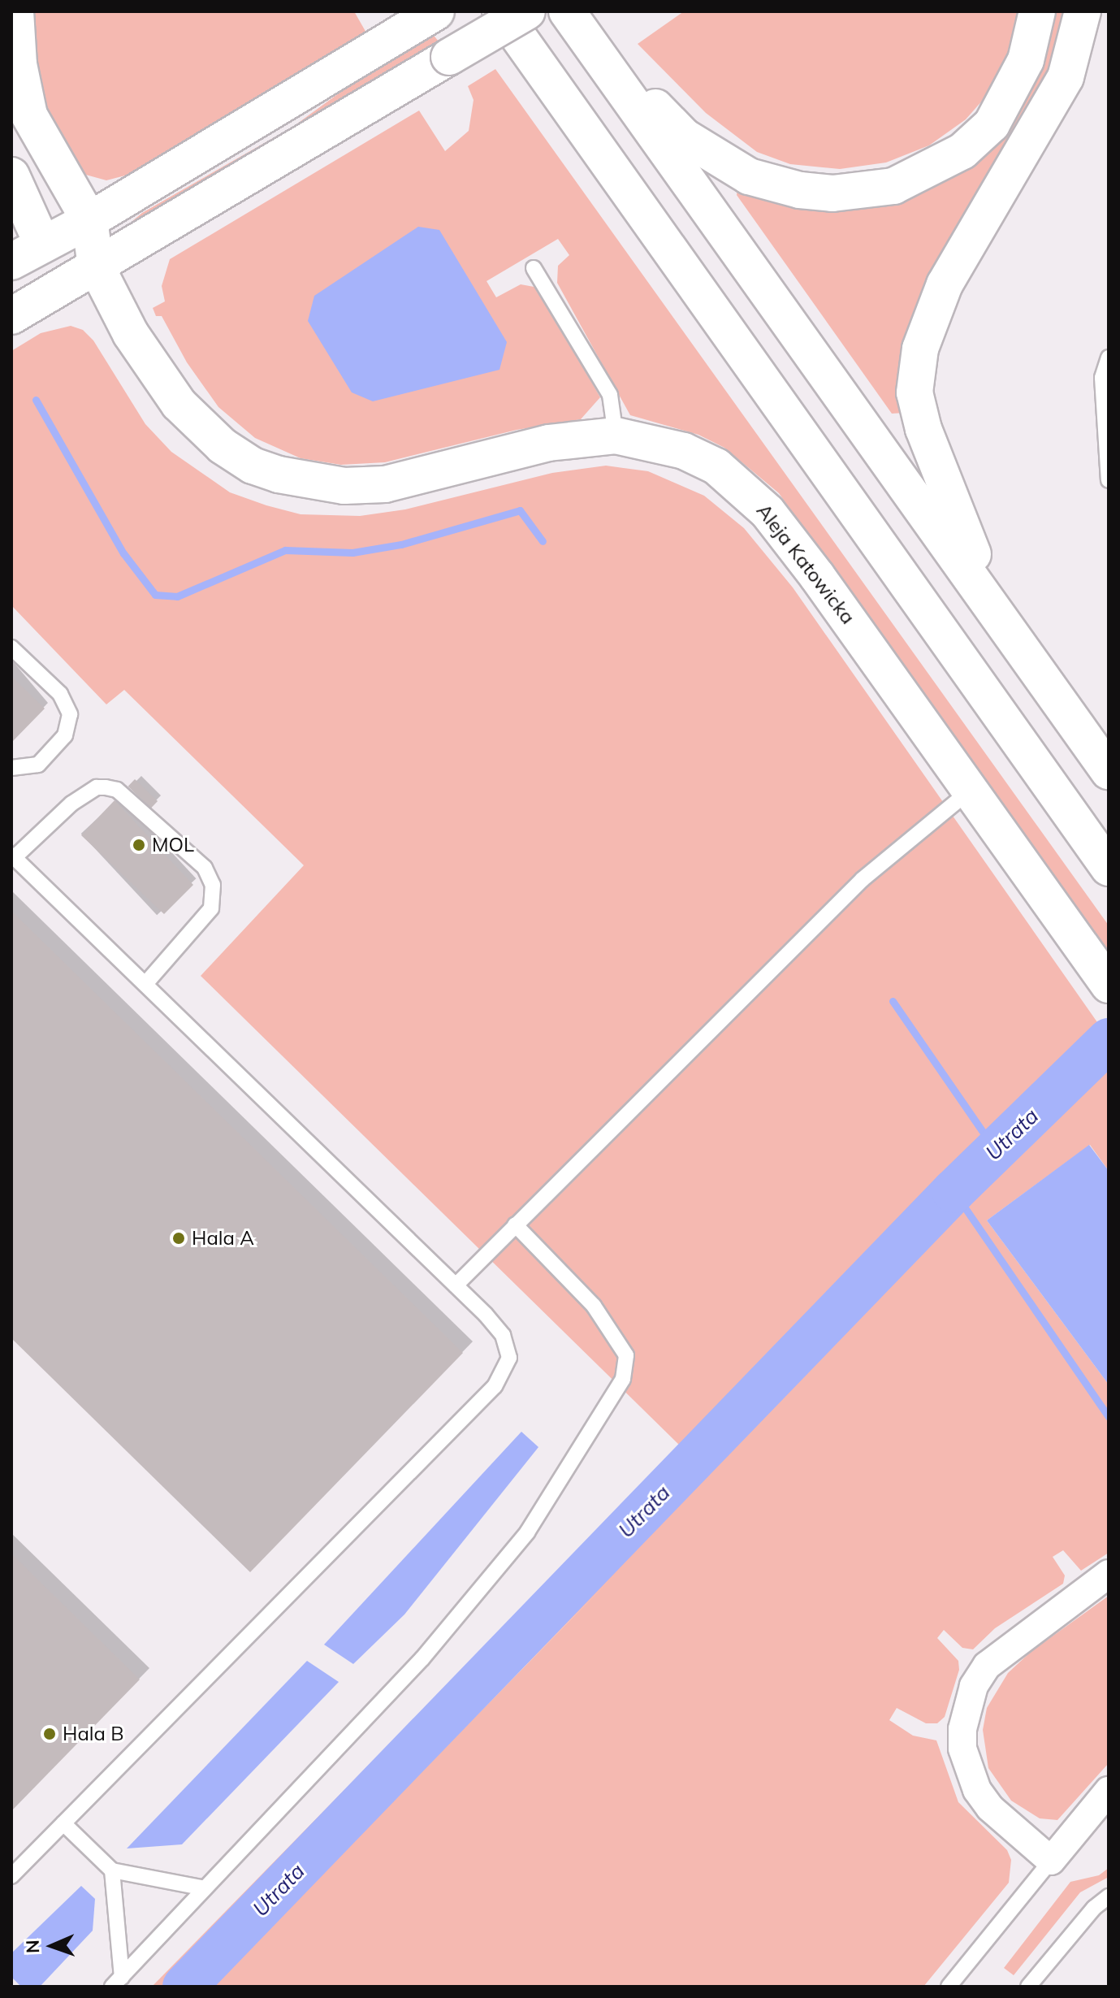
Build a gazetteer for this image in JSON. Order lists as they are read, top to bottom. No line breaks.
{"streets":{"main road":["Aleja Katowicka"]},"water":["Utrata"],"places":["MOL","Hala A","Hala B"],"north":"left"}
